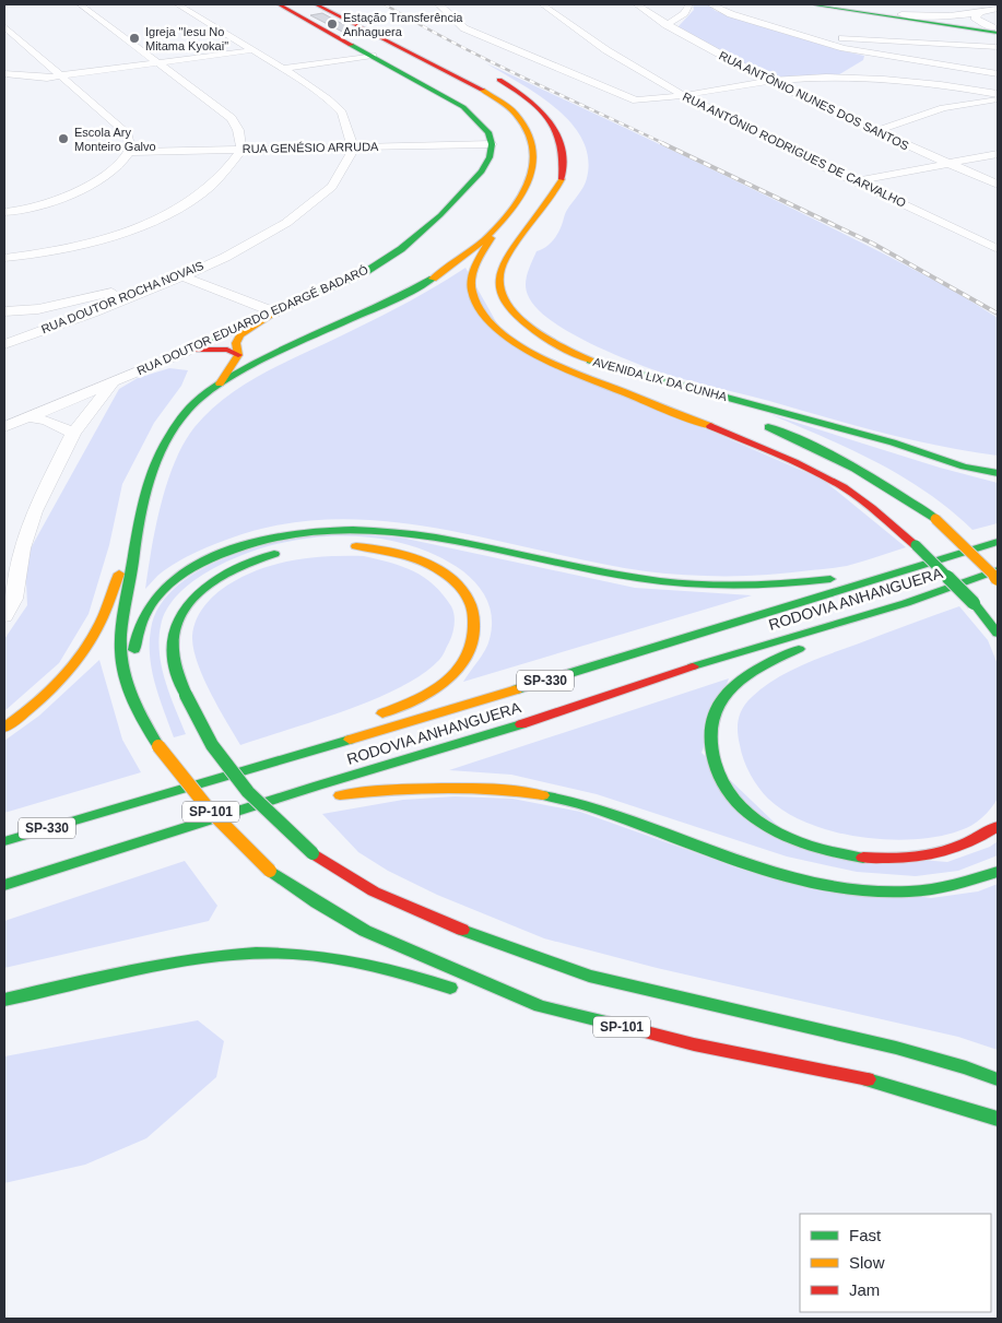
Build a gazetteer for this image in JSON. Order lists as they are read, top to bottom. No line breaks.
{"streets":{"main road":["RUA DOUTOR EDUARDO EDARGÉ BADARÓ","AVENIDA LIX DA CUNHA","RODOVIA ANHANGUERA","SP-330","SP-101"],"street":["RUA ANTÔNIO NUNES DOS SANTOS","RUA GENÉSIO ARRUDA","RUA ANTÔNIO RODRIGUES DE CARVALHO","RUA DOUTOR ROCHA NOVAIS"]},"crossings":[["RUA GENÉSIO ARRUDA","RUA DOUTOR ROCHA NOVAIS"],["RUA GENÉSIO ARRUDA","RUA DOUTOR EDUARDO EDARGÉ BADARÓ"]],"places":["Estação Transferência Anhaguera","Igreja \"Iesu No Mitama Kyokai\"","Escola Ary Monteiro Galvo"],"legend":["Fast","Slow","Jam"]}
